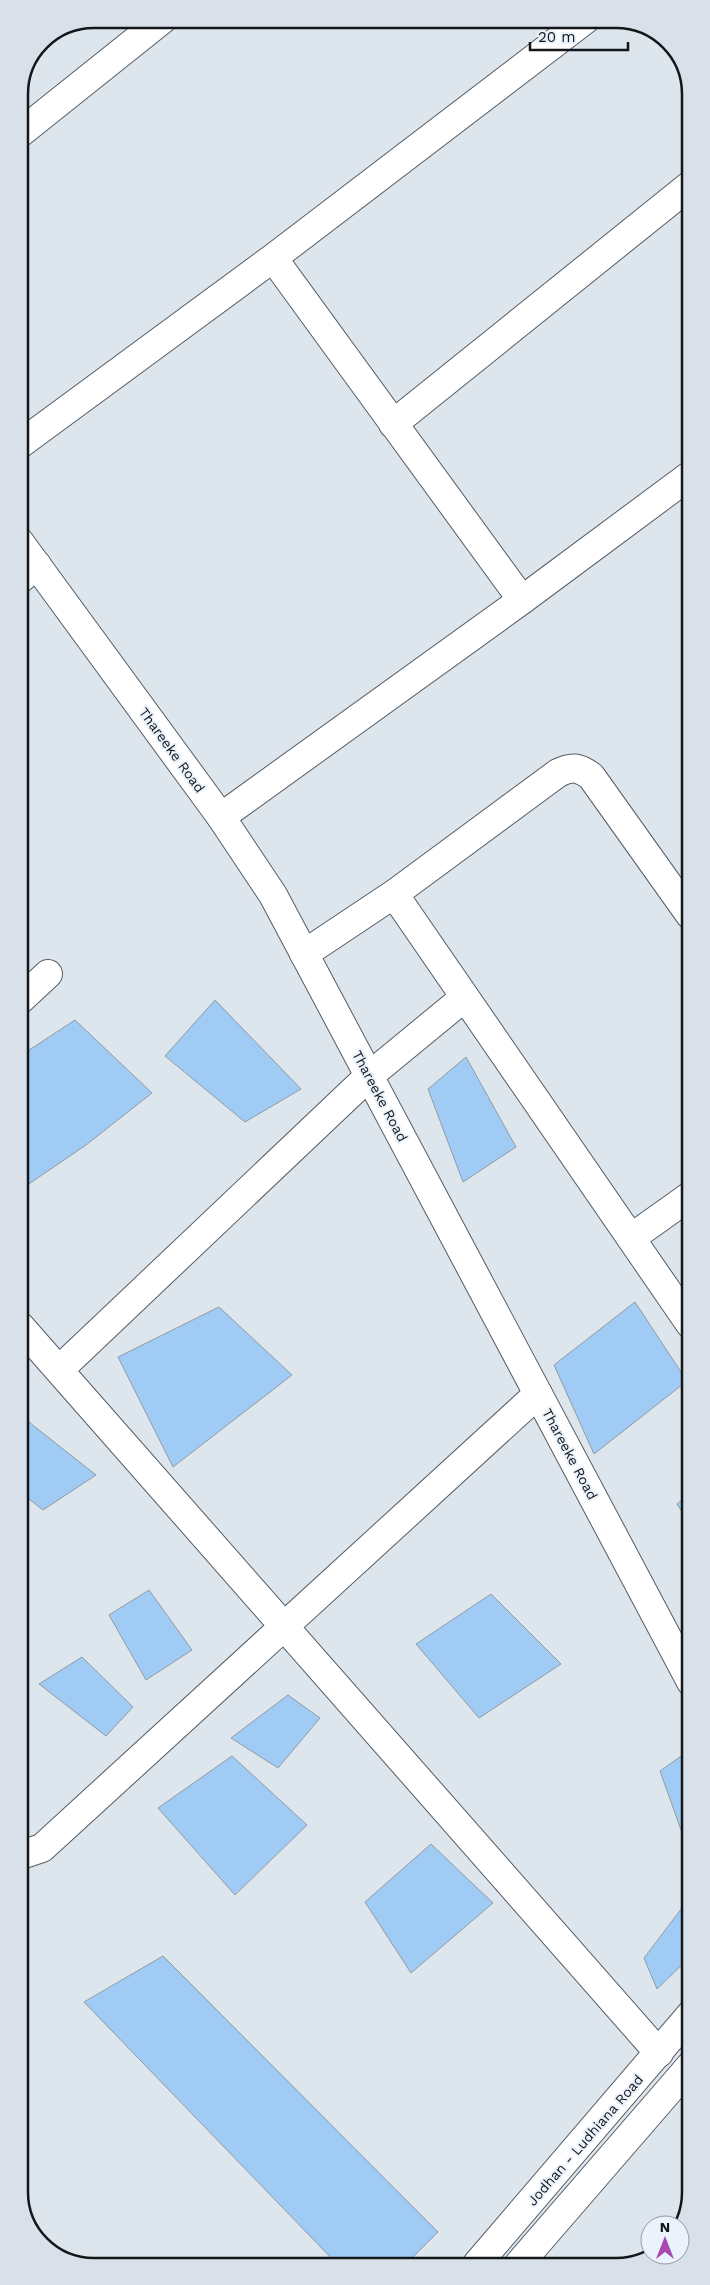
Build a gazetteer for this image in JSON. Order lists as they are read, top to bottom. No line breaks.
{"streets":{"street":["Thareeke Road","Jodhan - Ludhiana Road"]},"scale_bar":"20 m","north":"top"}
